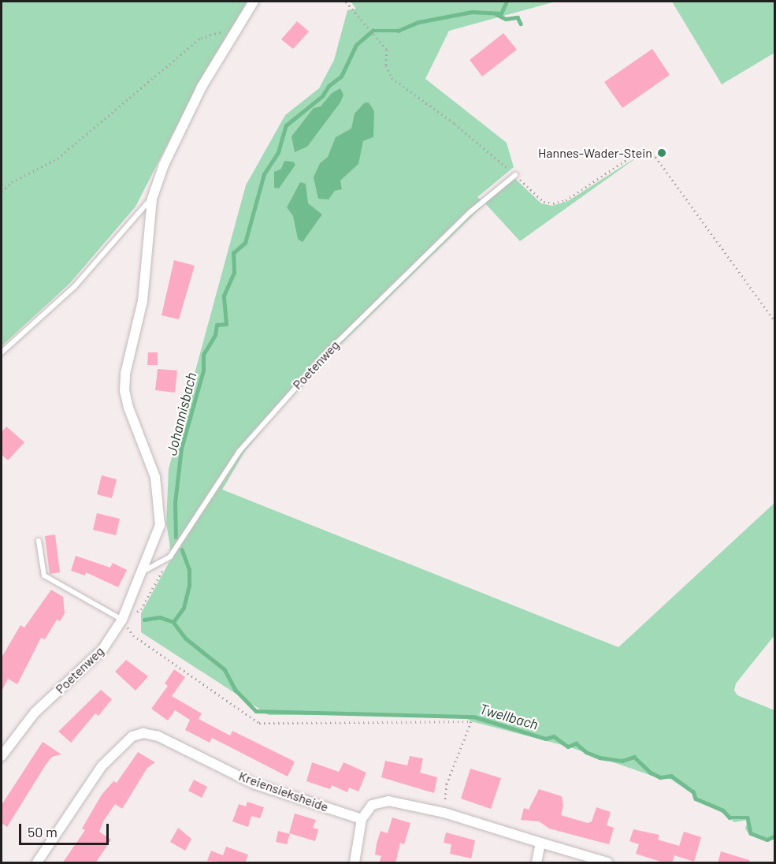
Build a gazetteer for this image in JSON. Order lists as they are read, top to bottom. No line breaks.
{"streets":{"street":["Poetenweg","Kreiensieksheide"]},"water":["Johannisbach","Twellbach"],"places":["Hannes-Wader-Stein"],"scale_bar":"50 m"}
